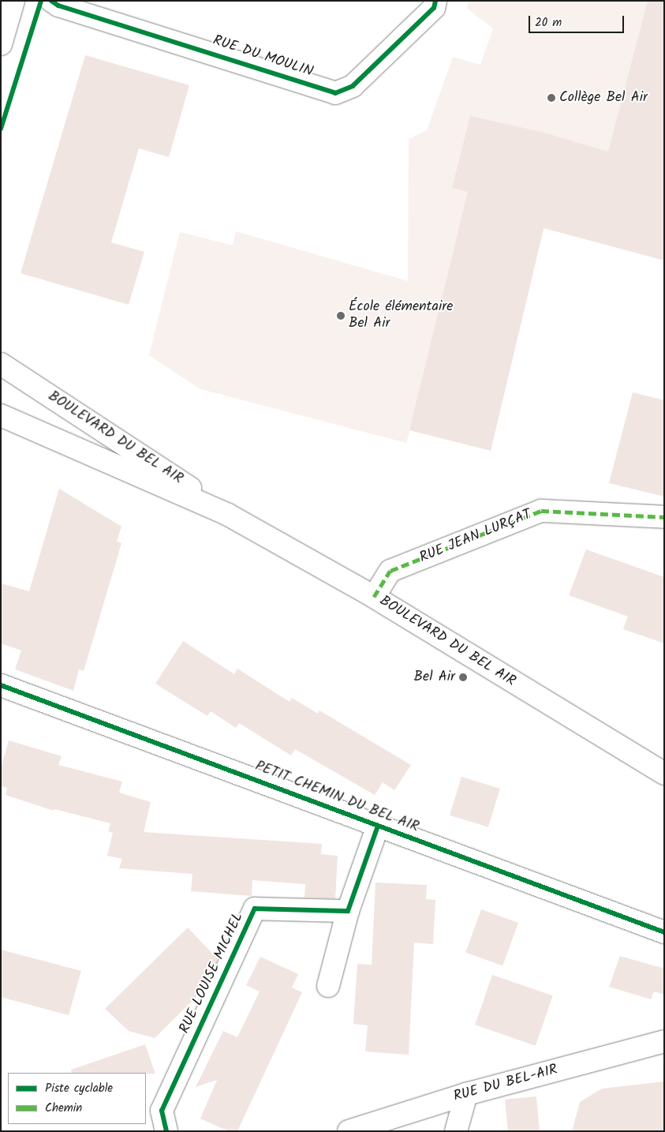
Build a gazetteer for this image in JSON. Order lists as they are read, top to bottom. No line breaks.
{"streets":{"street":["RUE DU MOULIN","BOULEVARD DU BEL AIR","RUE JEAN LURÇAT","PETIT CHEMIN DU BEL AIR","RUE LOUISE MICHEL","RUE DU BEL-AIR"]},"crossings":[["BOULEVARD DU BEL AIR","RUE JEAN LURÇAT"]],"places":["Collège Bel Air","École élémentaire Bel Air","Bel Air"],"legend":["Piste cyclable","Chemin"],"scale_bar":"20 m"}
